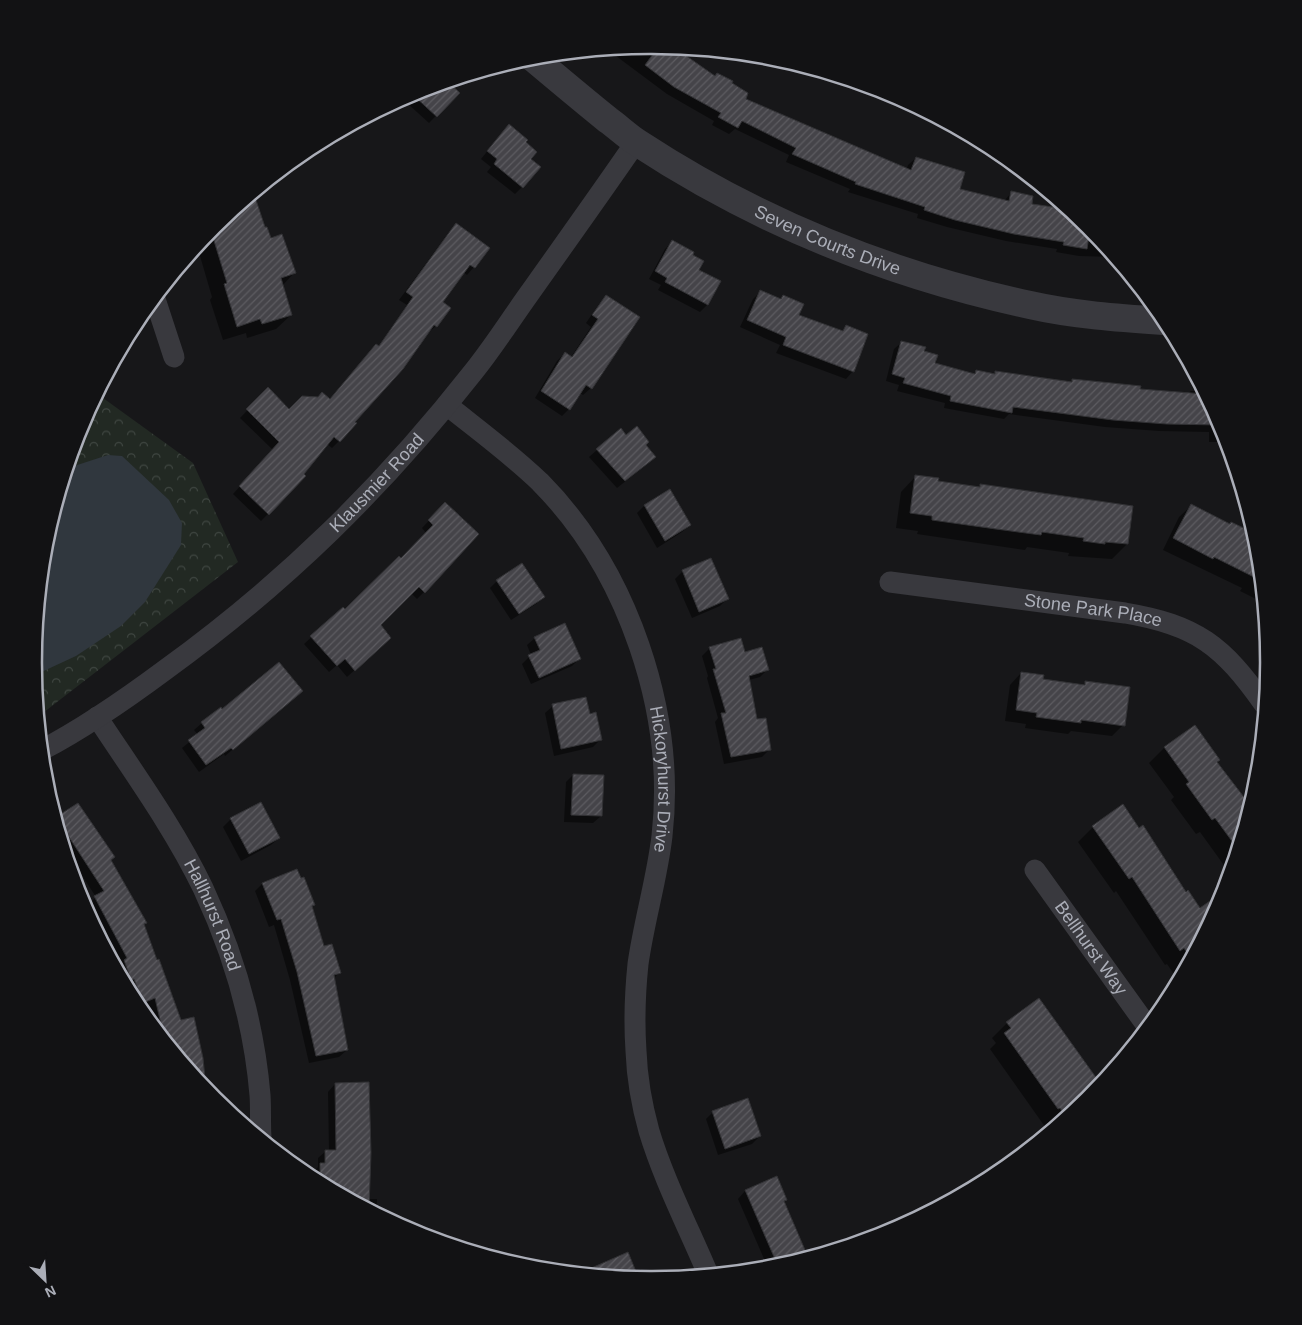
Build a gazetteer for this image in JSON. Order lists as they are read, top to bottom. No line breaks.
{"streets":{"street":["Seven Courts Drive","Klausmier Road","Stone Park Place","Hickoryhurst Drive","Hallhurst Road","Bellhurst Way"]},"crossings":[["Seven Courts Drive","Klausmier Road"],["Klausmier Road","Hickoryhurst Drive"],["Klausmier Road","Hallhurst Road"]],"north":"bottom right"}
